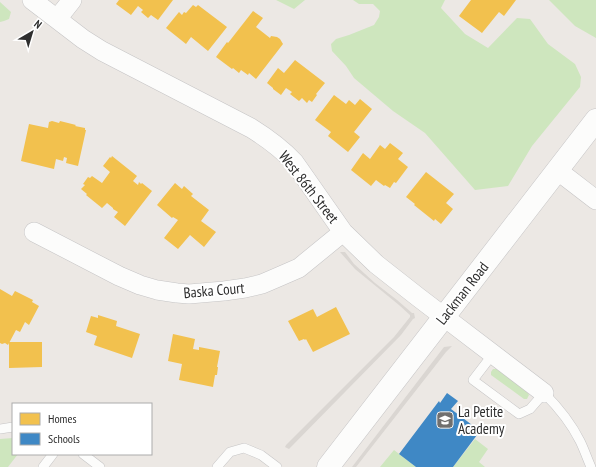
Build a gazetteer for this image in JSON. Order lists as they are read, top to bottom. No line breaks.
{"streets":{"main road":["Lackman Road"],"street":["West 86th Street","Baska Court"]},"crossings":[["West 86th Street","Baska Court"],["West 86th Street","Lackman Road"]],"places":{"school or university":["La Petite Academy"]},"legend":["Homes","Schools"],"north":"top right"}
